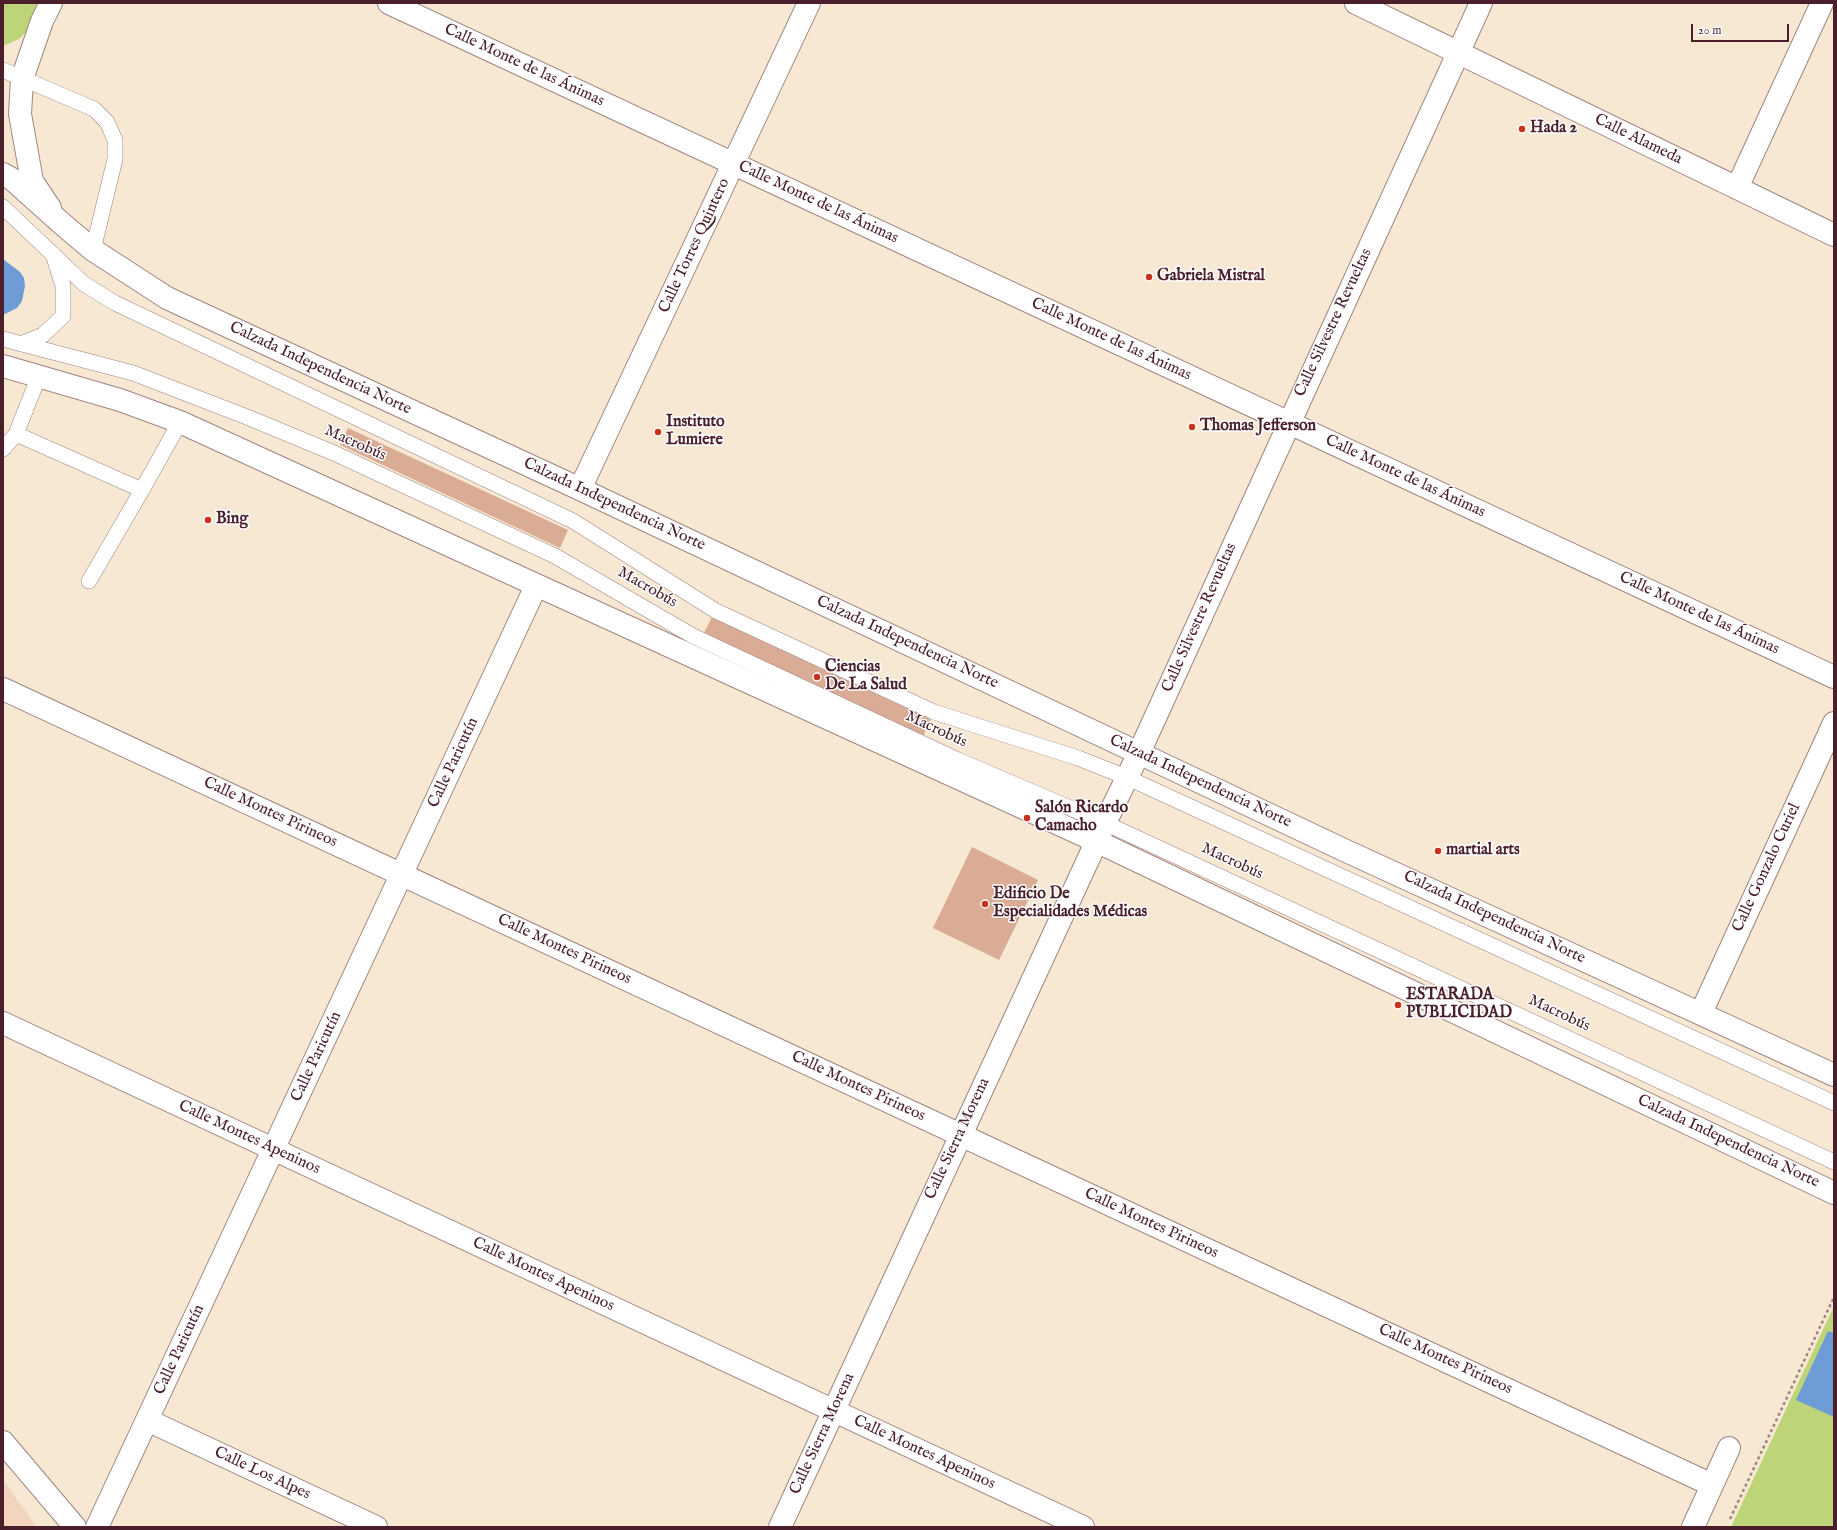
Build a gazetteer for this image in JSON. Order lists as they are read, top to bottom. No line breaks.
{"streets":{"street":["Calle Monte de las Ánimas","Calle Alameda","Calle Torres Quintero","Calle Silvestre Revueltas","Calzada Independencia Norte","Calle Paricutín","Calle Montes Pirineos","Calle Gonzalo Curiel","Calle Montes Apeninos","Calle Sierra Morena","Calle Los Alpes"],"lane":["Macrobús"]},"crossings":[["Calle Monte de las Ánimas","Calle Torres Quintero"],["Calle Monte de las Ánimas","Calle Silvestre Revueltas"],["Calle Alameda","Calle Silvestre Revueltas"],["Calle Torres Quintero","Calzada Independencia Norte"],["Calle Silvestre Revueltas","Calzada Independencia Norte"],["Calle Silvestre Revueltas","Calle Sierra Morena"],["Calzada Independencia Norte","Macrobús"],["Calzada Independencia Norte","Calle Paricutín"],["Calzada Independencia Norte","Calle Gonzalo Curiel"],["Calzada Independencia Norte","Calle Sierra Morena"],["Macrobús","Calle Sierra Morena"],["Calle Paricutín","Calle Montes Pirineos"],["Calle Paricutín","Calle Montes Apeninos"],["Calle Paricutín","Calle Los Alpes"],["Calle Montes Pirineos","Calle Sierra Morena"],["Calle Montes Apeninos","Calle Sierra Morena"]],"places":["Hada 2","Gabriela Mistral","Thomas Jefferson","Instituto Lumiere","Bing","Ciencias De La Salud","Salón Ricardo Camacho","martial arts","Edificio De Especialidades Médicas","ESTARADA PUBLICIDAD"],"scale_bar":"20 m"}
